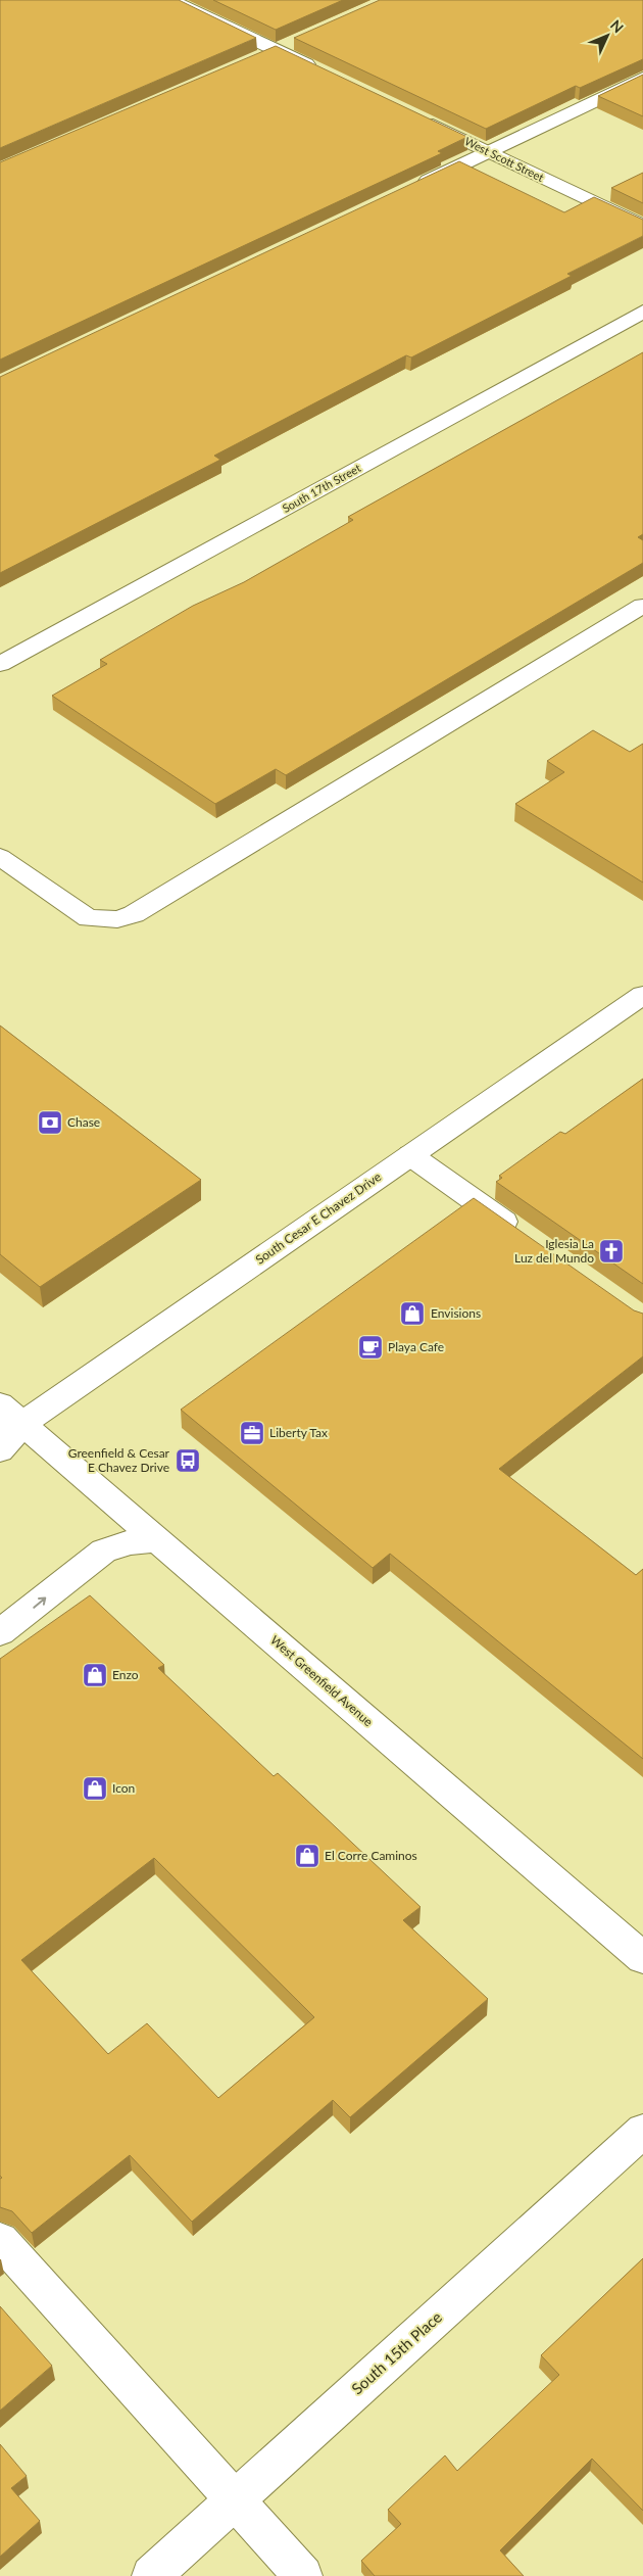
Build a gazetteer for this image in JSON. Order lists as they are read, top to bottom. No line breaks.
{"streets":{"street":["West Scott Street","South 17th Street","South Cesar E Chavez Drive","West Greenfield Avenue","South 15th Place"]},"crossings":[["South Cesar E Chavez Drive","West Greenfield Avenue"]],"places":{"bank":["Chase"],"church":["Iglesia La Luz del Mundo"],"shop":["Envisions","Enzo","Icon","El Corre Caminos"],"cafe":["Playa Cafe"],"office":["Liberty Tax"],"bus stop":["Greenfield & Cesar E Chavez Drive"]},"north":"top right"}
